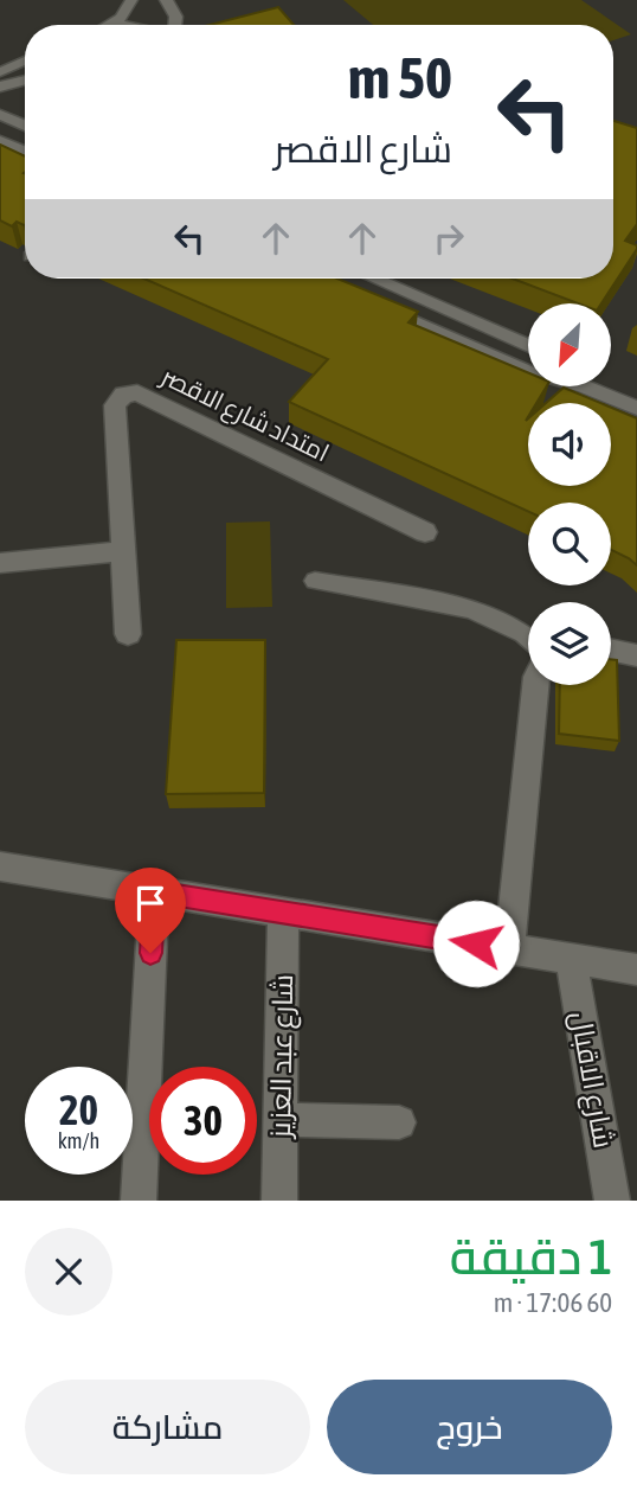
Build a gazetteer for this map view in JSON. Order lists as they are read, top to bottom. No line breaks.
{"streets":{"street":["امتداد شارع الاقصر","شارع عبد العزيز","شارع الاقبال"]},"north":"bottom left","page":{"turn":["50 m","شارع الاقصر"],"speed":"20 km/h","limit":"30","heading":["1 دقيقة","60 m · 17:06"],"buttons":["خروج","مشاركة"]}}
